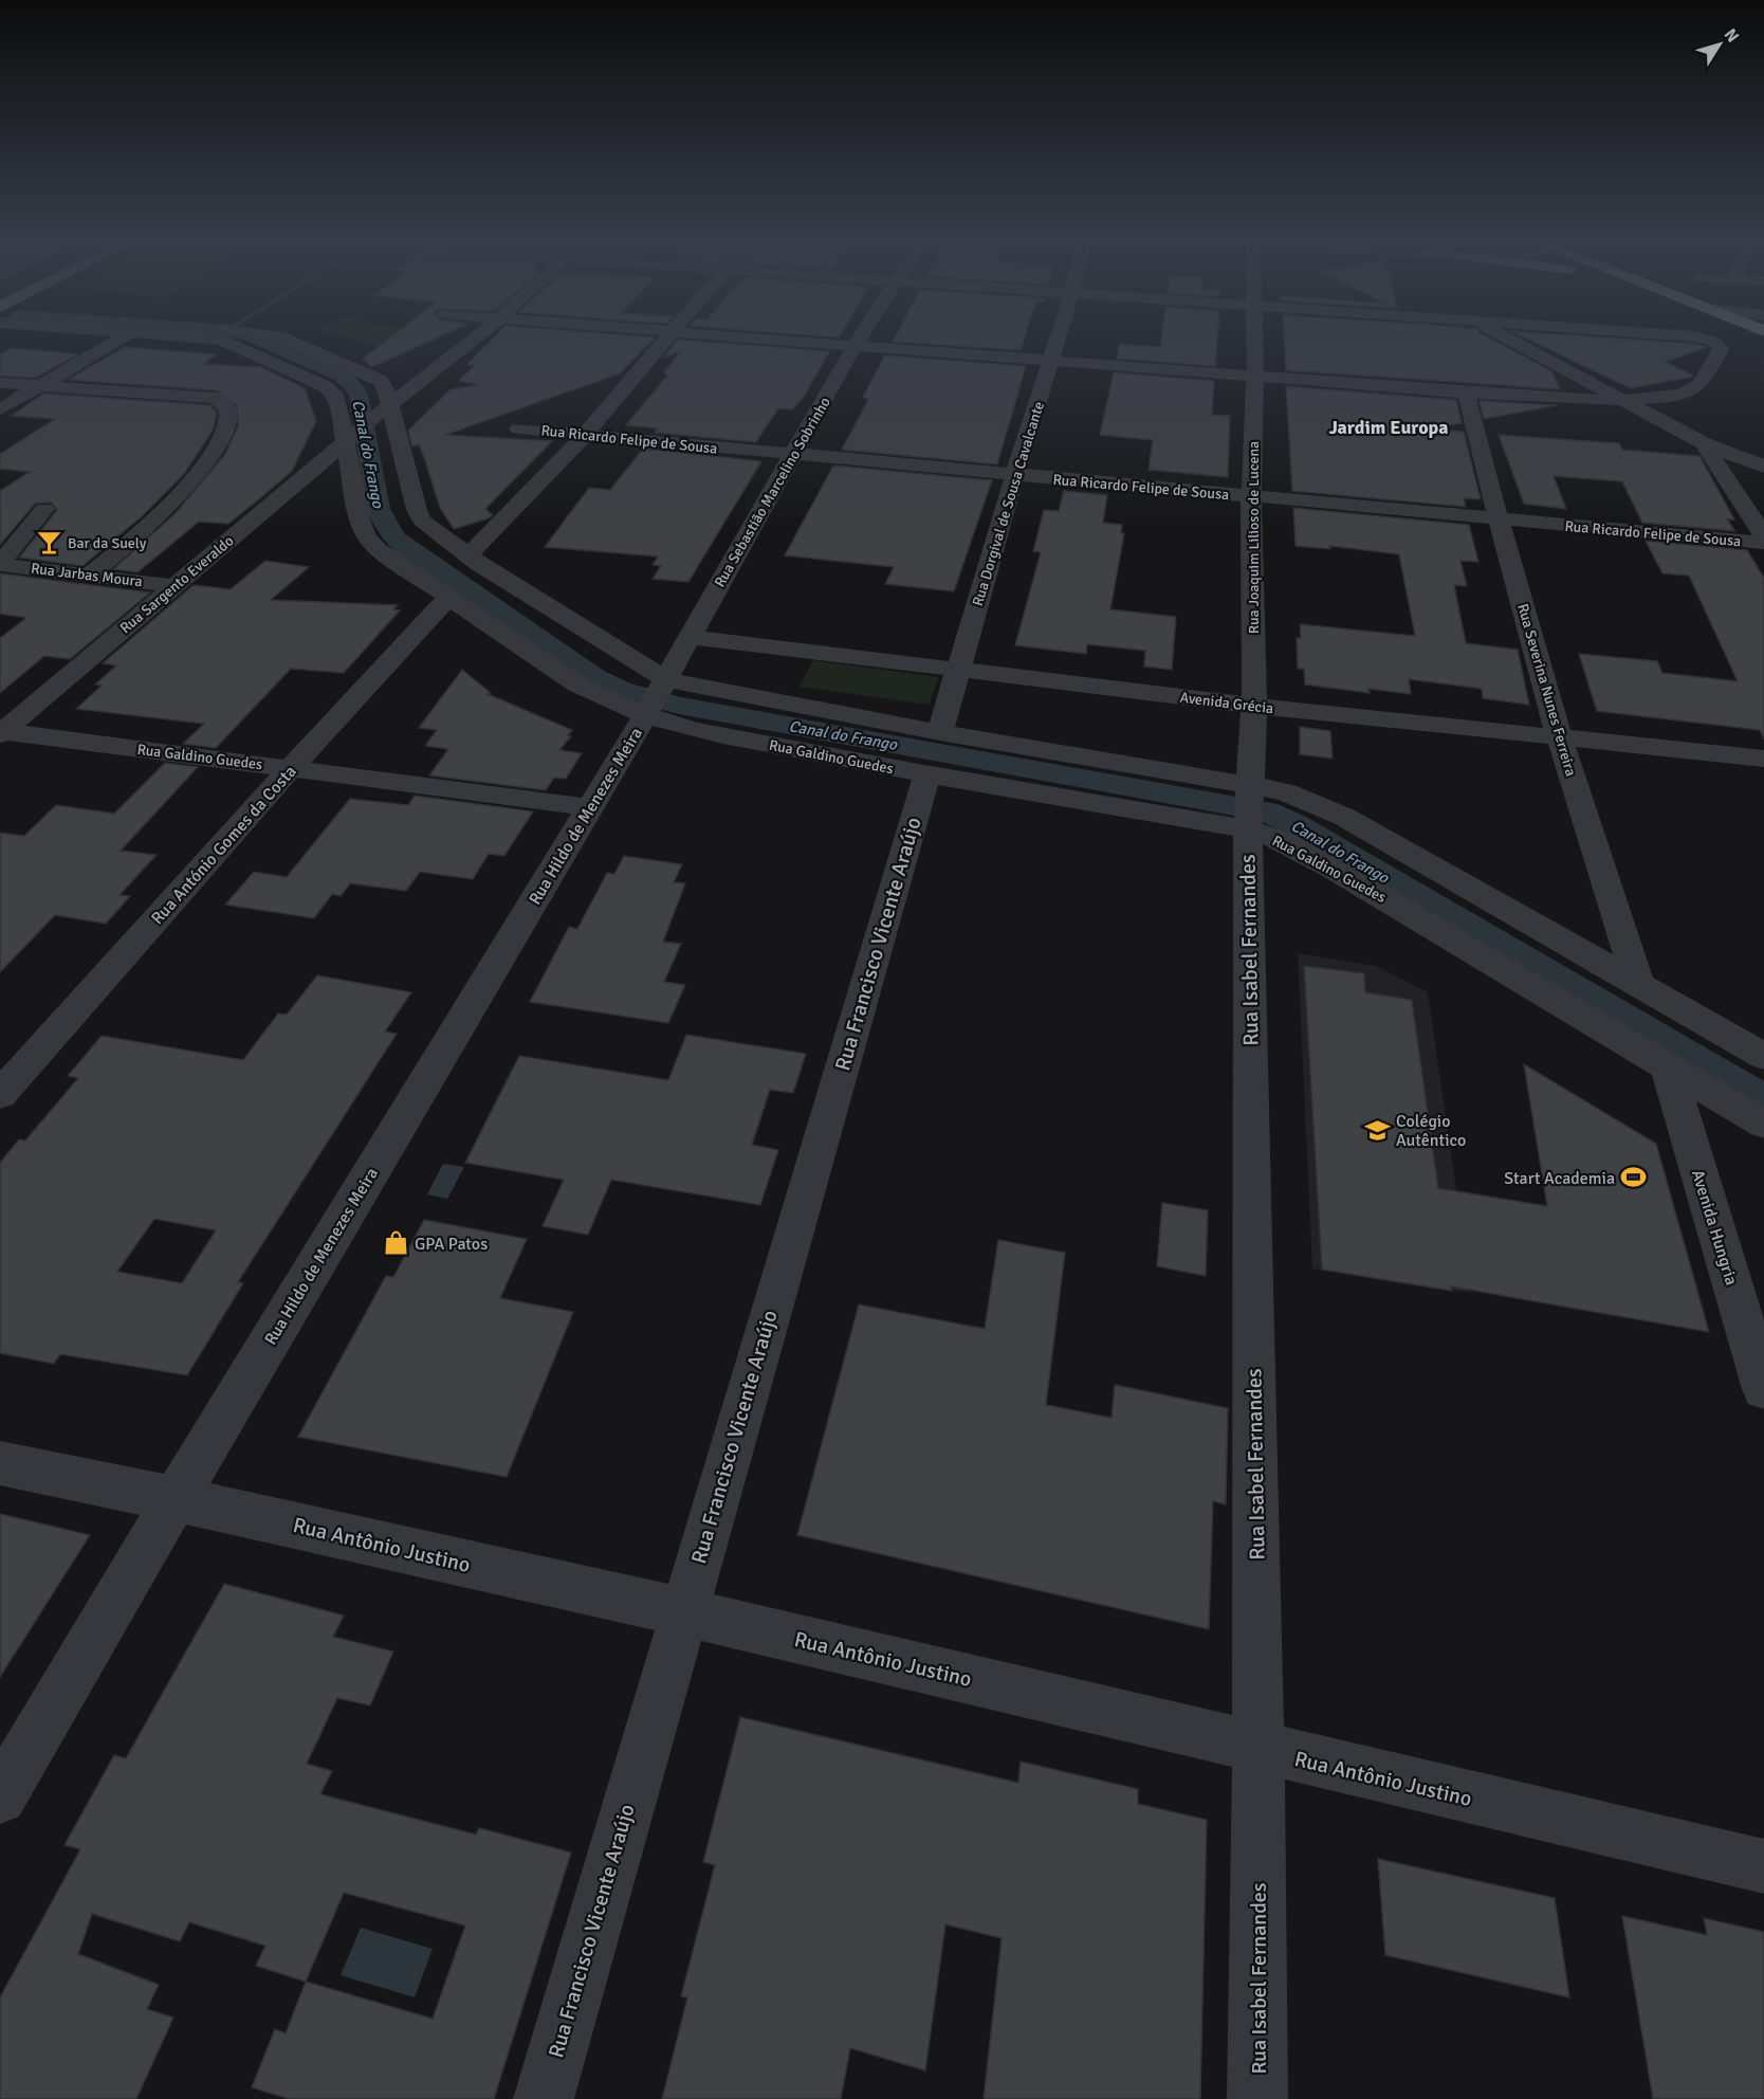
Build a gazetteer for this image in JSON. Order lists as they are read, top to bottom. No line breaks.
{"streets":{"street":["Rua Ricardo Felipe de Sousa","Rua Sebastião Marcelino Sobrinho","Rua Dorgival de Sousa Cavalcante","Rua Joaquim Lilioso de Lucena","Rua Jarbas Moura","Rua Sargento Everaldo","Rua Severina Nunes Ferreira","Avenida Grécia","Rua Galdino Guedes","Rua Hildo de Menezes Meira","Rua António Gomes da Costa","Rua Francisco Vicente Araújo","Rua Isabel Fernandes","Avenida Hungria","Rua Antônio Justino"]},"crossings":[["Rua Ricardo Felipe de Sousa","Rua Sebastião Marcelino Sobrinho"],["Rua Ricardo Felipe de Sousa","Rua Dorgival de Sousa Cavalcante"],["Rua Ricardo Felipe de Sousa","Rua Joaquim Lilioso de Lucena"],["Rua Ricardo Felipe de Sousa","Rua Severina Nunes Ferreira"],["Rua Sebastião Marcelino Sobrinho","Avenida Grécia"],["Rua Sebastião Marcelino Sobrinho","Rua Galdino Guedes"],["Rua Sebastião Marcelino Sobrinho","Rua Hildo de Menezes Meira"],["Rua Dorgival de Sousa Cavalcante","Avenida Grécia"],["Rua Joaquim Lilioso de Lucena","Avenida Grécia"],["Rua Joaquim Lilioso de Lucena","Rua Galdino Guedes"],["Rua Joaquim Lilioso de Lucena","Rua Isabel Fernandes"],["Rua Jarbas Moura","Rua Sargento Everaldo"],["Rua Sargento Everaldo","Rua Galdino Guedes"],["Rua Severina Nunes Ferreira","Avenida Grécia"],["Rua Galdino Guedes","Rua Hildo de Menezes Meira"],["Rua Galdino Guedes","Rua António Gomes da Costa"],["Rua Galdino Guedes","Rua Francisco Vicente Araújo"],["Rua Galdino Guedes","Rua Isabel Fernandes"],["Rua Galdino Guedes","Avenida Hungria"],["Rua Hildo de Menezes Meira","Rua Antônio Justino"],["Rua Francisco Vicente Araújo","Rua Antônio Justino"],["Rua Isabel Fernandes","Rua Antônio Justino"]],"districts":["Jardim Europa"],"water":["Canal do Frango"],"places":{"bar":["Bar da Suely"],"school or university":["Colégio Autêntico"],"sports":["Start Academia"],"shop":["GPA Patos"]},"north":"top right"}
